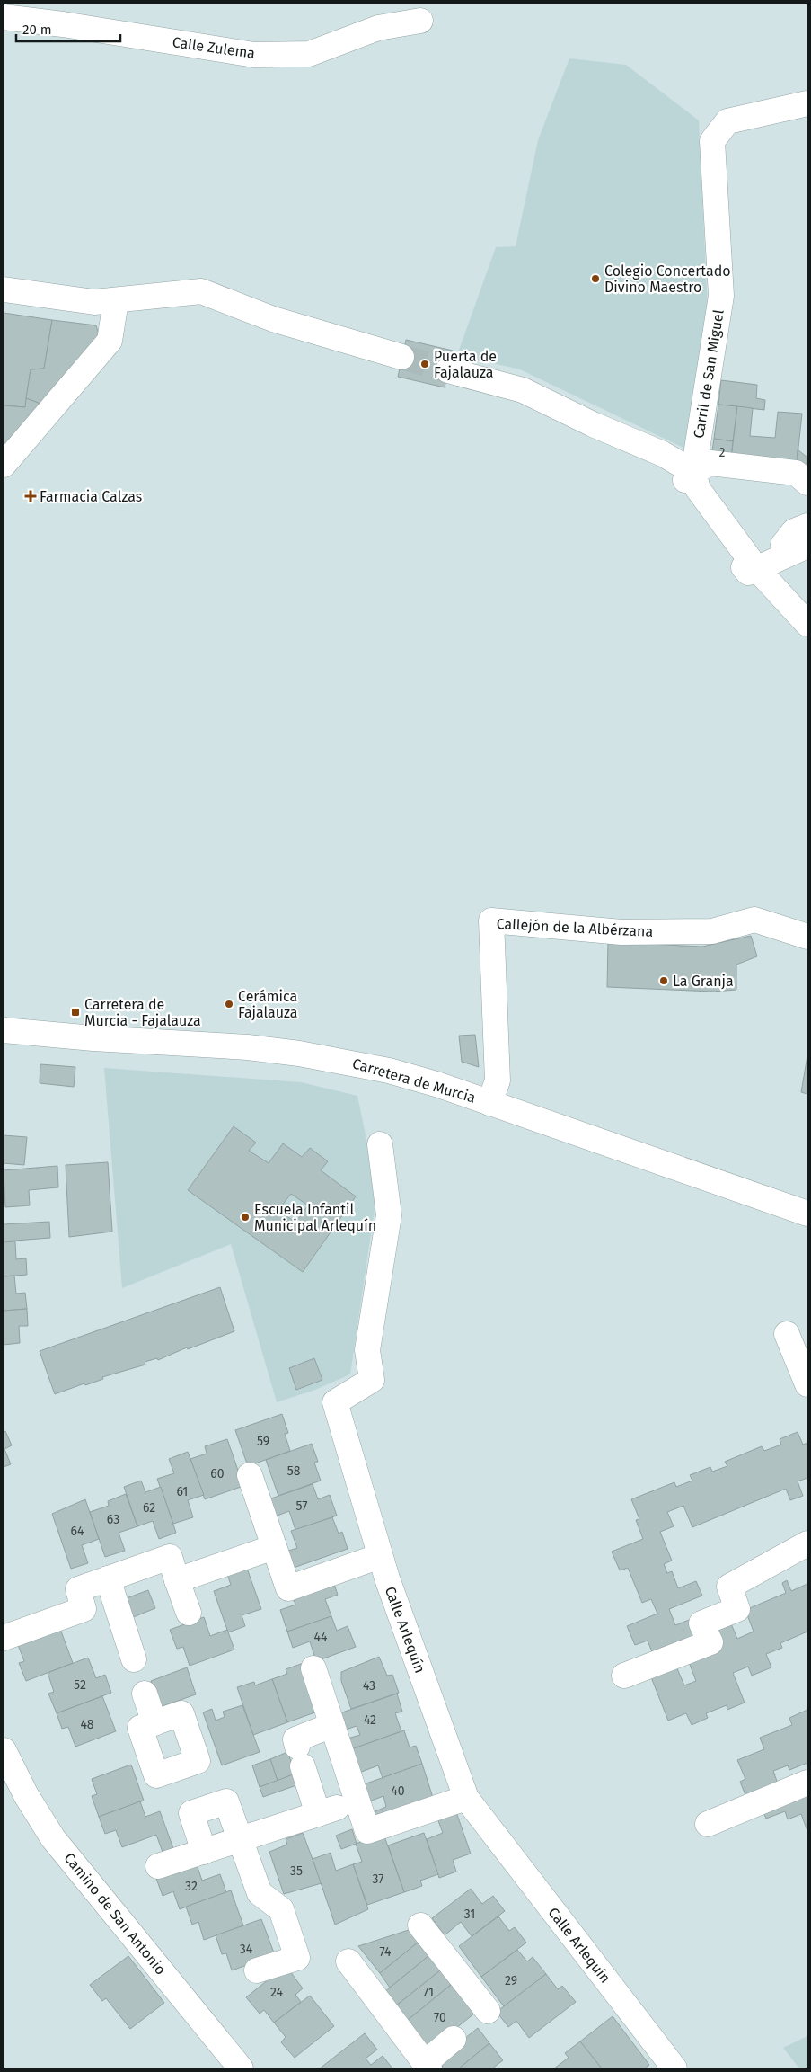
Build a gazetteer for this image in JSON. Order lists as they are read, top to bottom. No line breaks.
{"streets":{"street":["Calle Zulema","Carril de San Miguel","Callejón de la Albérzana","Carretera de Murcia","Calle Arlequín","Camino de San Antonio"]},"crossings":[["Callejón de la Albérzana","Carretera de Murcia"]],"places":{"other":["Colegio Concertado Divino Maestro","Puerta de Fajalauza","La Granja","Cerámica Fajalauza","Escuela Infantil Municipal Arlequín"],"health":["Farmacia Calzas"],"transit":["Carretera de Murcia - Fajalauza"]},"house_numbers":["2","59","58","60","61","57","62","63","64","44","52","43","42","48","40","35","37","32","31","34","74","29","24","71","70"],"scale_bar":"20 m"}
